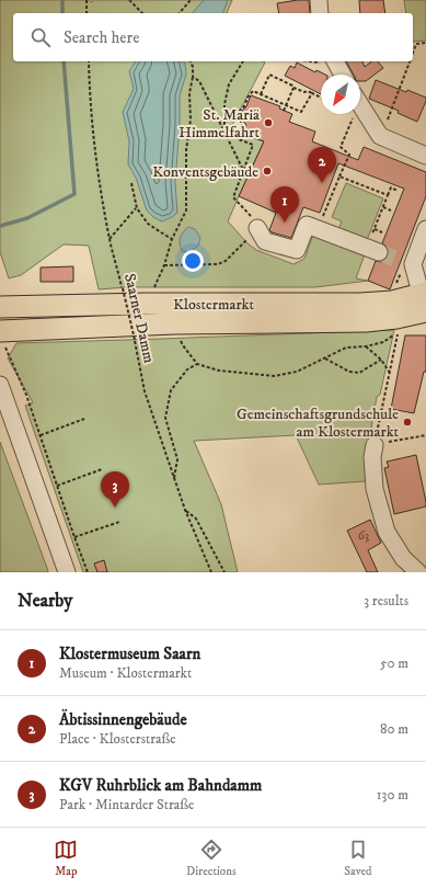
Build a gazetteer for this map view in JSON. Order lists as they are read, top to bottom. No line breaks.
{"streets":{"main road":["Klostermarkt"],"path":["Saarner Damm"]},"places":["St. Mariä Himmelfahrt","Konventsgebäude","Gemeinschaftsgrundschule am Klostermarkt"],"house_numbers":["63"],"north":"bottom left","page":{"search":"Search here","pins":["2","1","3"],"heading":["Nearby","3 results"],"list":[{"mark":"1","name":"Klostermuseum Saarn","note":"Museum · Klostermarkt","value":"50 m"},{"mark":"2","name":"Äbtissinnengebäude","note":"Place · Klosterstraße","value":"80 m"},{"mark":"3","name":"KGV Ruhrblick am Bahndamm","note":"Park · Mintarder Straße","value":"130 m"}],"nav":["Map","Directions","Saved"]}}
